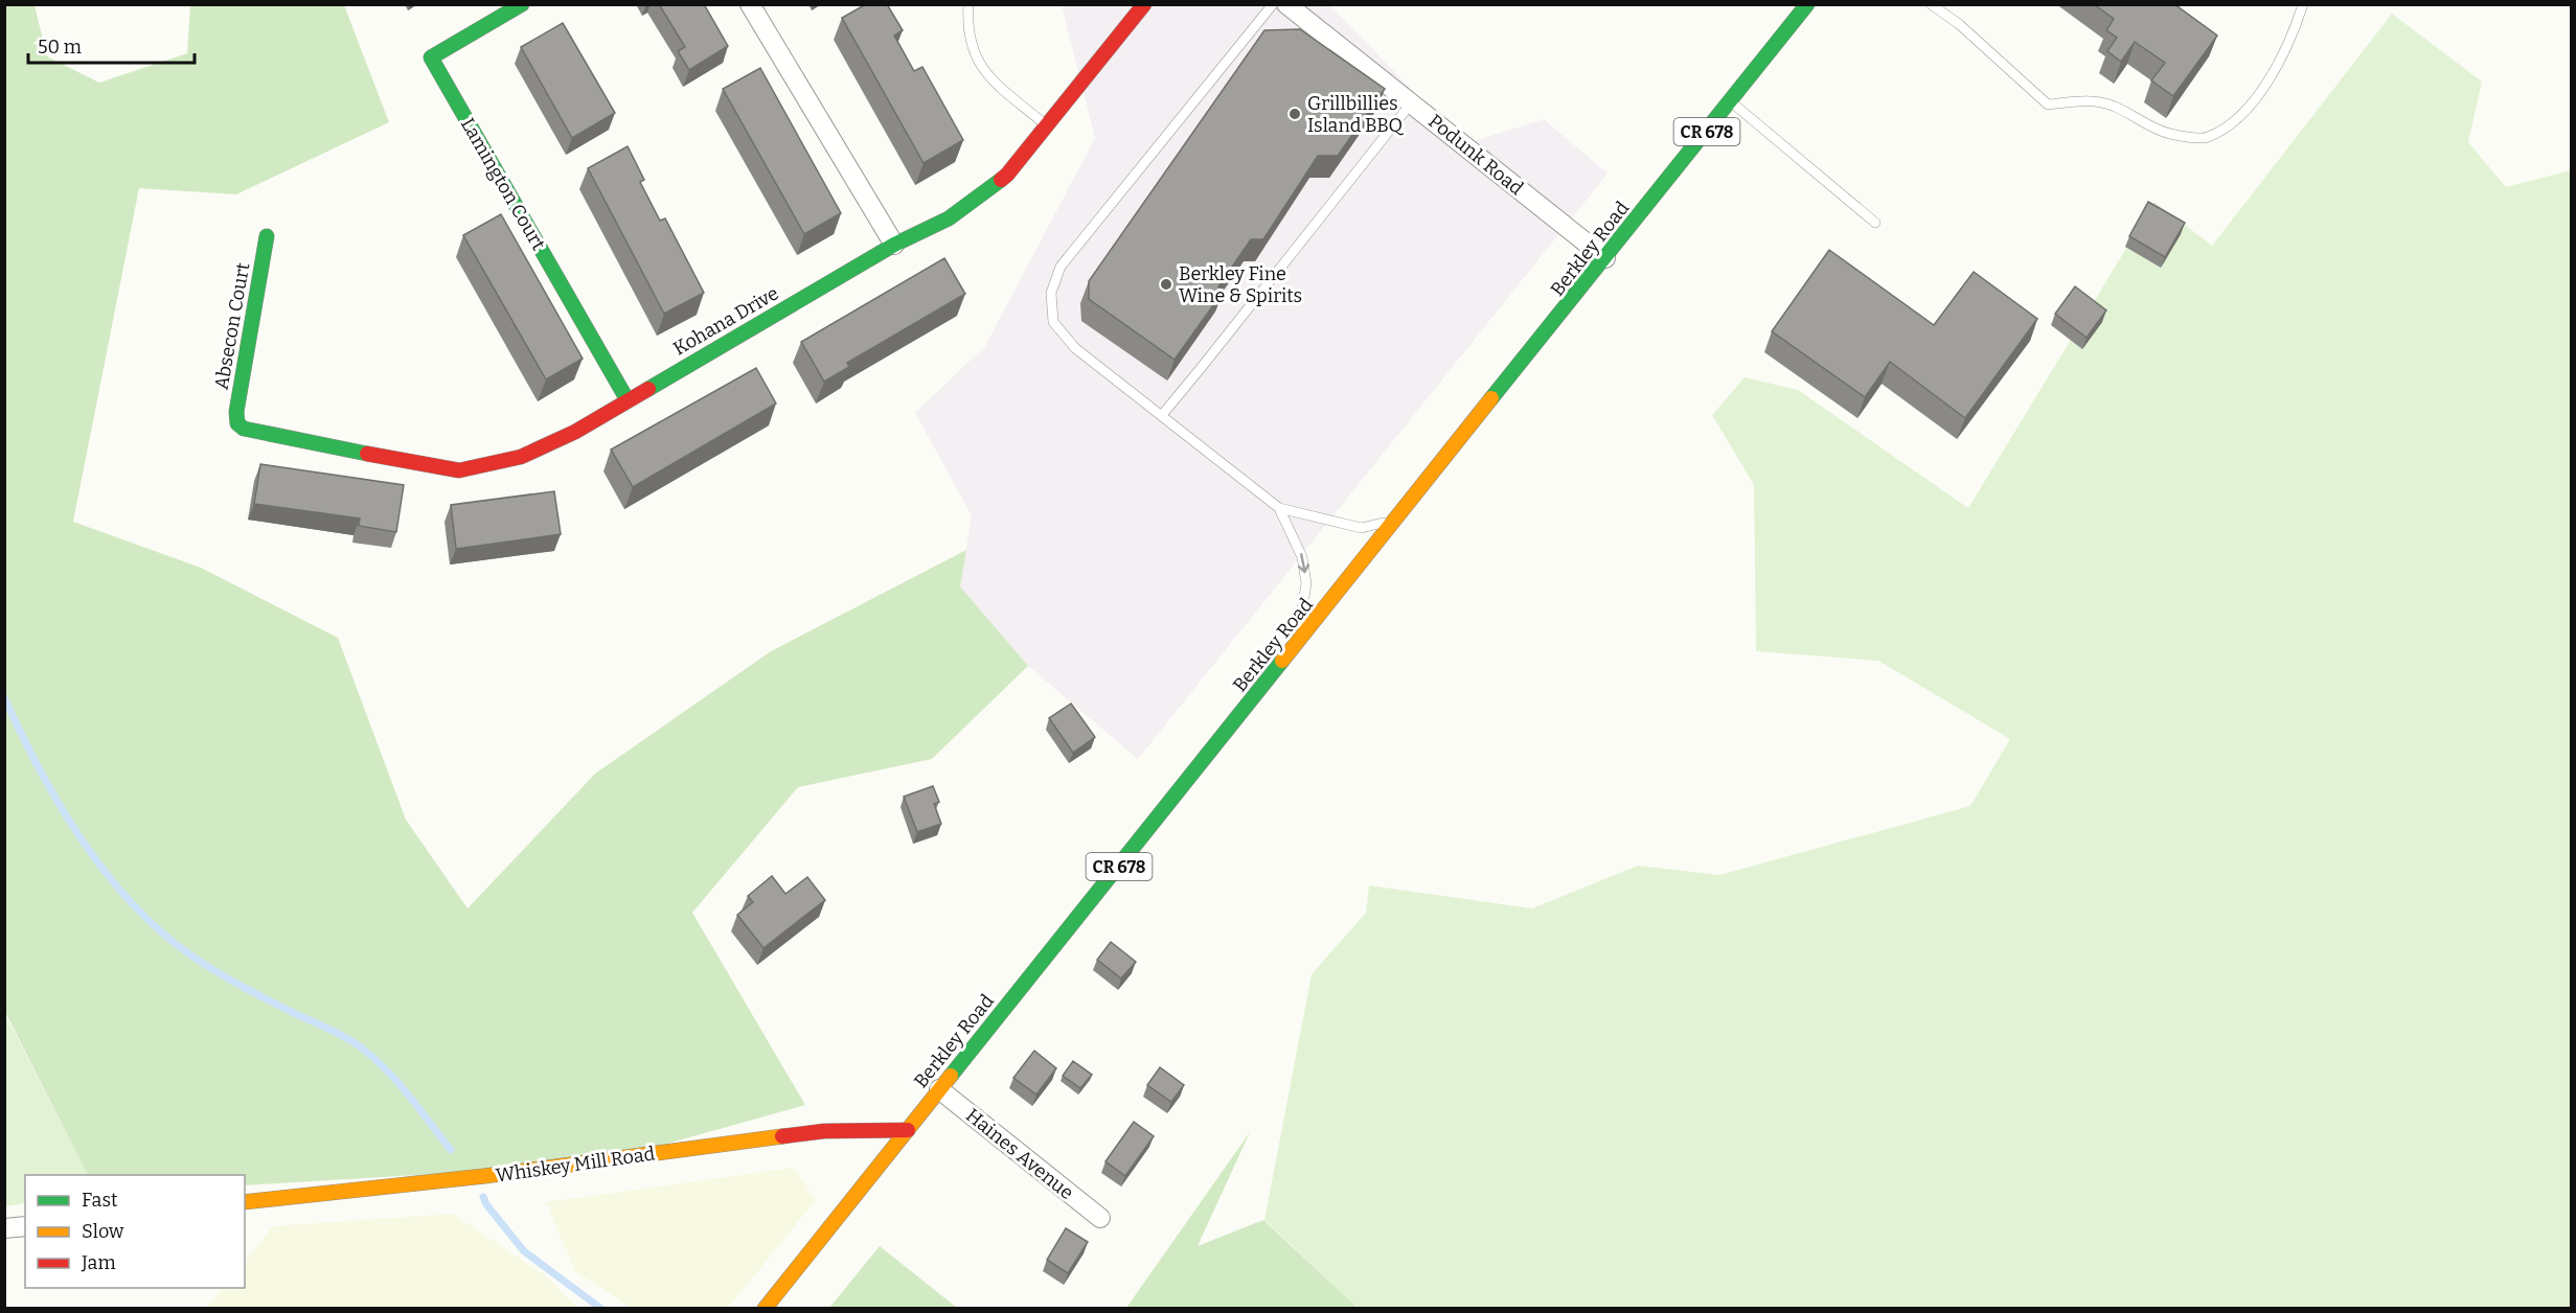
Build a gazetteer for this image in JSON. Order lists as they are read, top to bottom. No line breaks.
{"streets":{"street":["CR 678","Podunk Road","Lamington Court","Berkley Road","Kohana Drive","Absecon Court","Haines Avenue","Whiskey Mill Road"]},"crossings":[["Podunk Road","Berkley Road"],["Lamington Court","Kohana Drive"],["Berkley Road","Haines Avenue"],["Berkley Road","Whiskey Mill Road"],["Kohana Drive","Absecon Court"]],"places":["Grillbillies Island BBQ","Berkley Fine Wine & Spirits"],"legend":["Fast","Slow","Jam"],"scale_bar":"50 m"}
